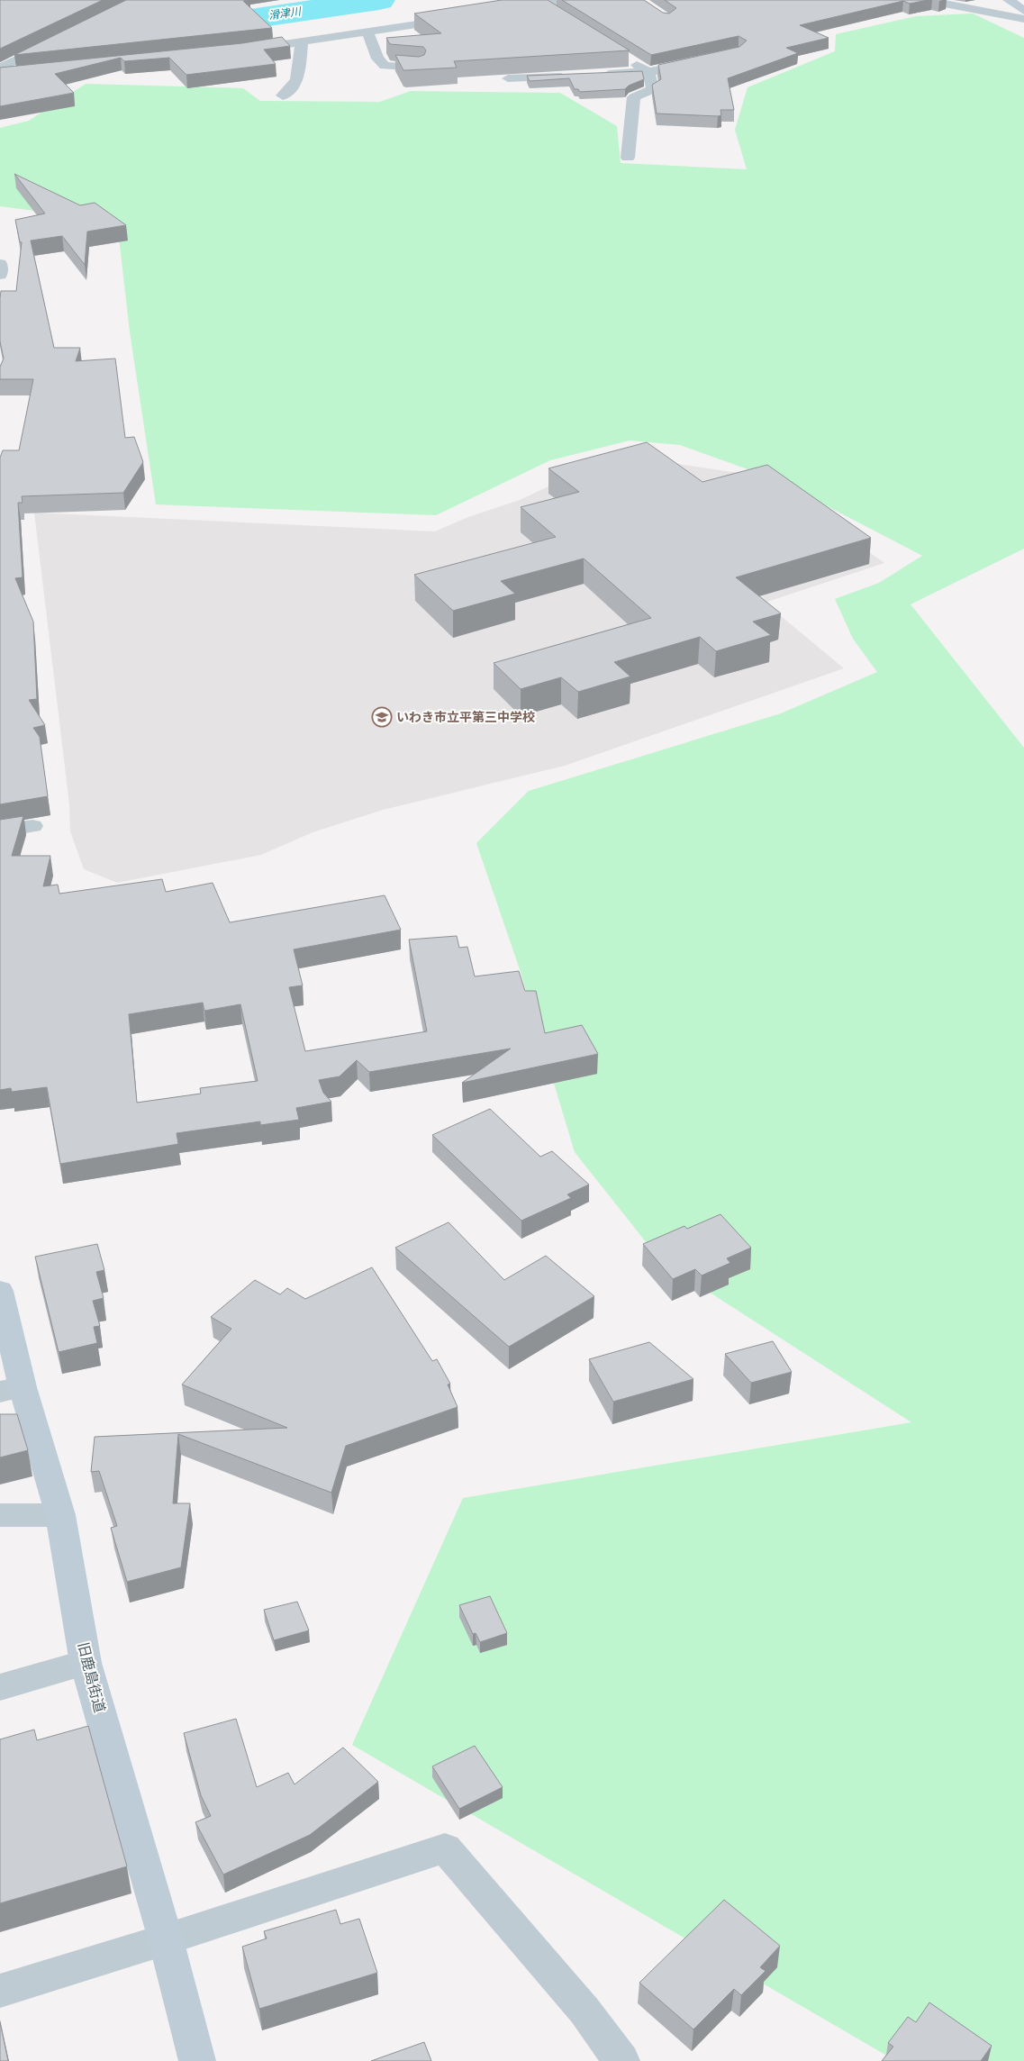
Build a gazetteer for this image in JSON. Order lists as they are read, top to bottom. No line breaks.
{"streets":{"street":["旧鹿島街道"]},"water":["滑津川"],"places":{"school or university":["いわき市立平第三中学校"]}}
